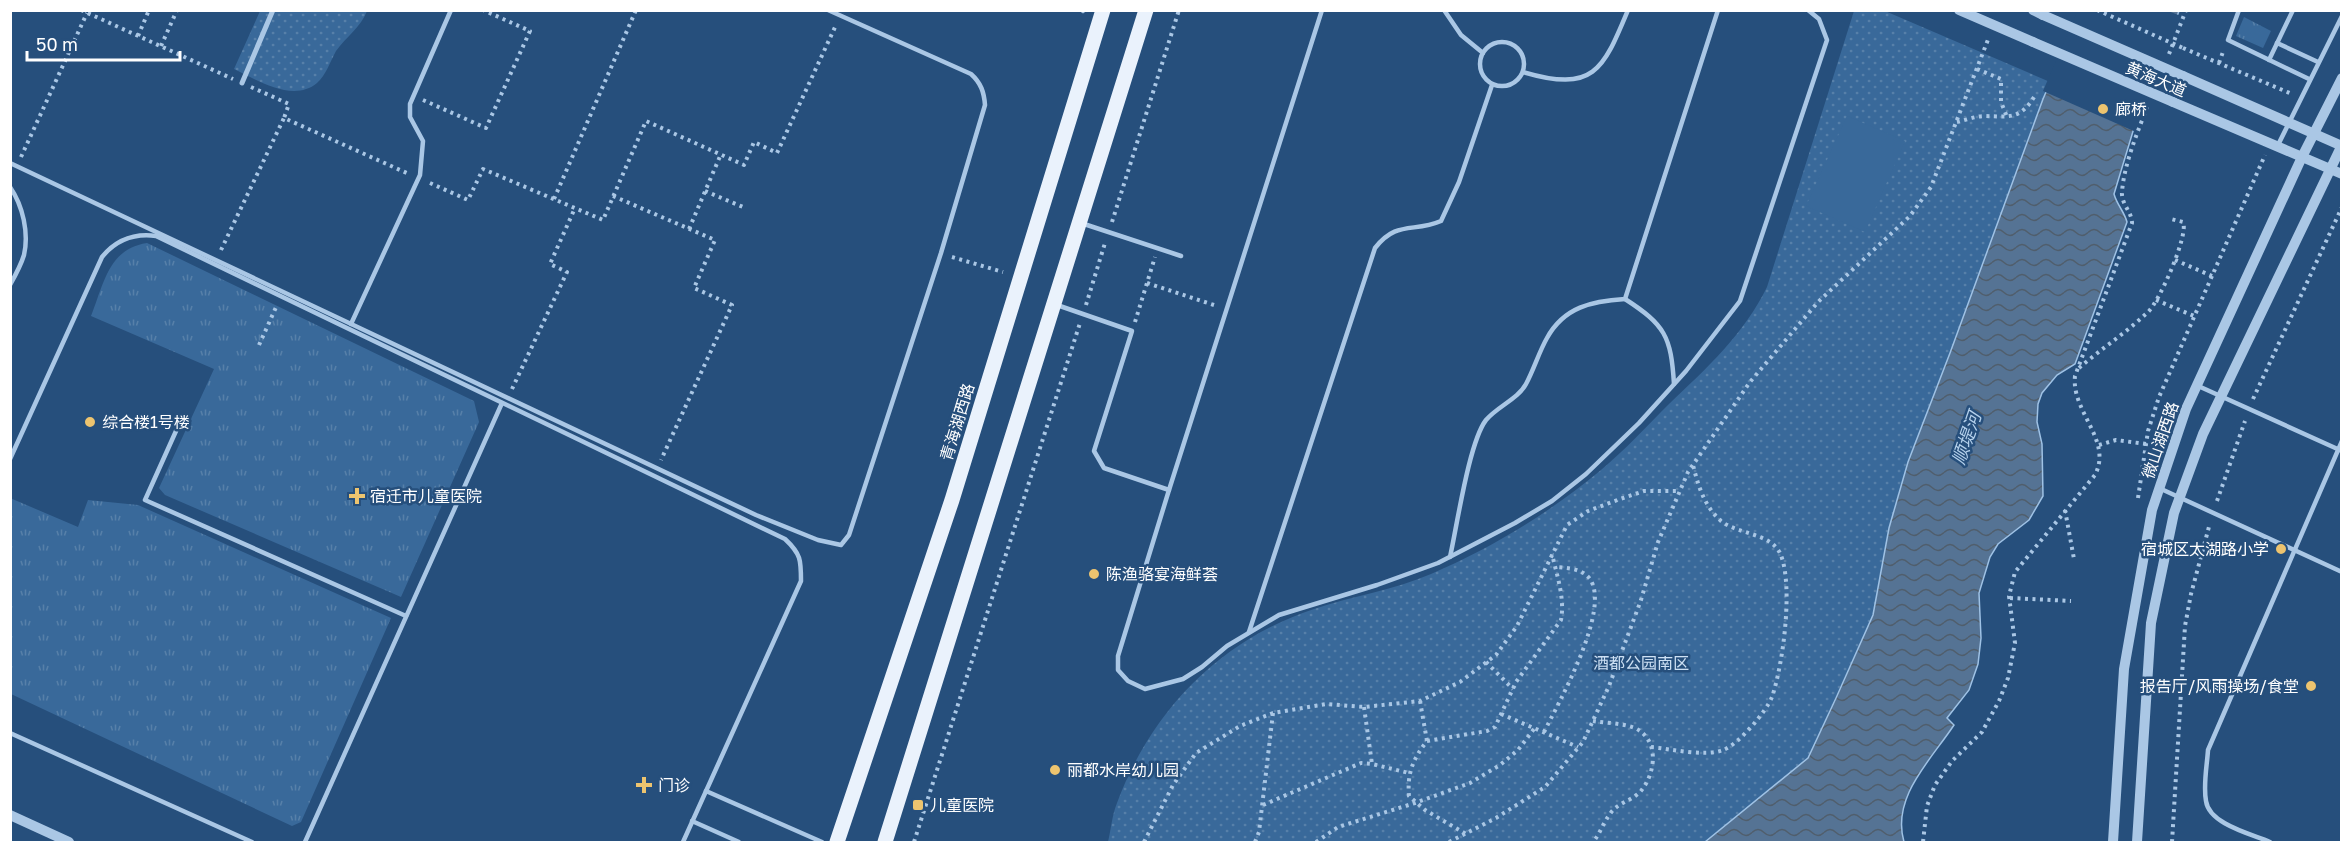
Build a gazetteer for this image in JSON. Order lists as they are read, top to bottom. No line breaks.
{"streets":{"main road":["青海湖西路"],"street":["黄海大道","微山湖西路"]},"crossings":[["黄海大道","微山湖西路"]],"water":["顺堤河"],"parks":["酒都公园南区"],"places":{"other":["廊桥","综合楼1号楼","宿城区太湖路小学","陈渔骆宴海鲜荟","报告厅/风雨操场/食堂","丽都水岸幼儿园"],"health":["宿迁市儿童医院","门诊"],"transit":["儿童医院"]},"scale_bar":"50 m"}
